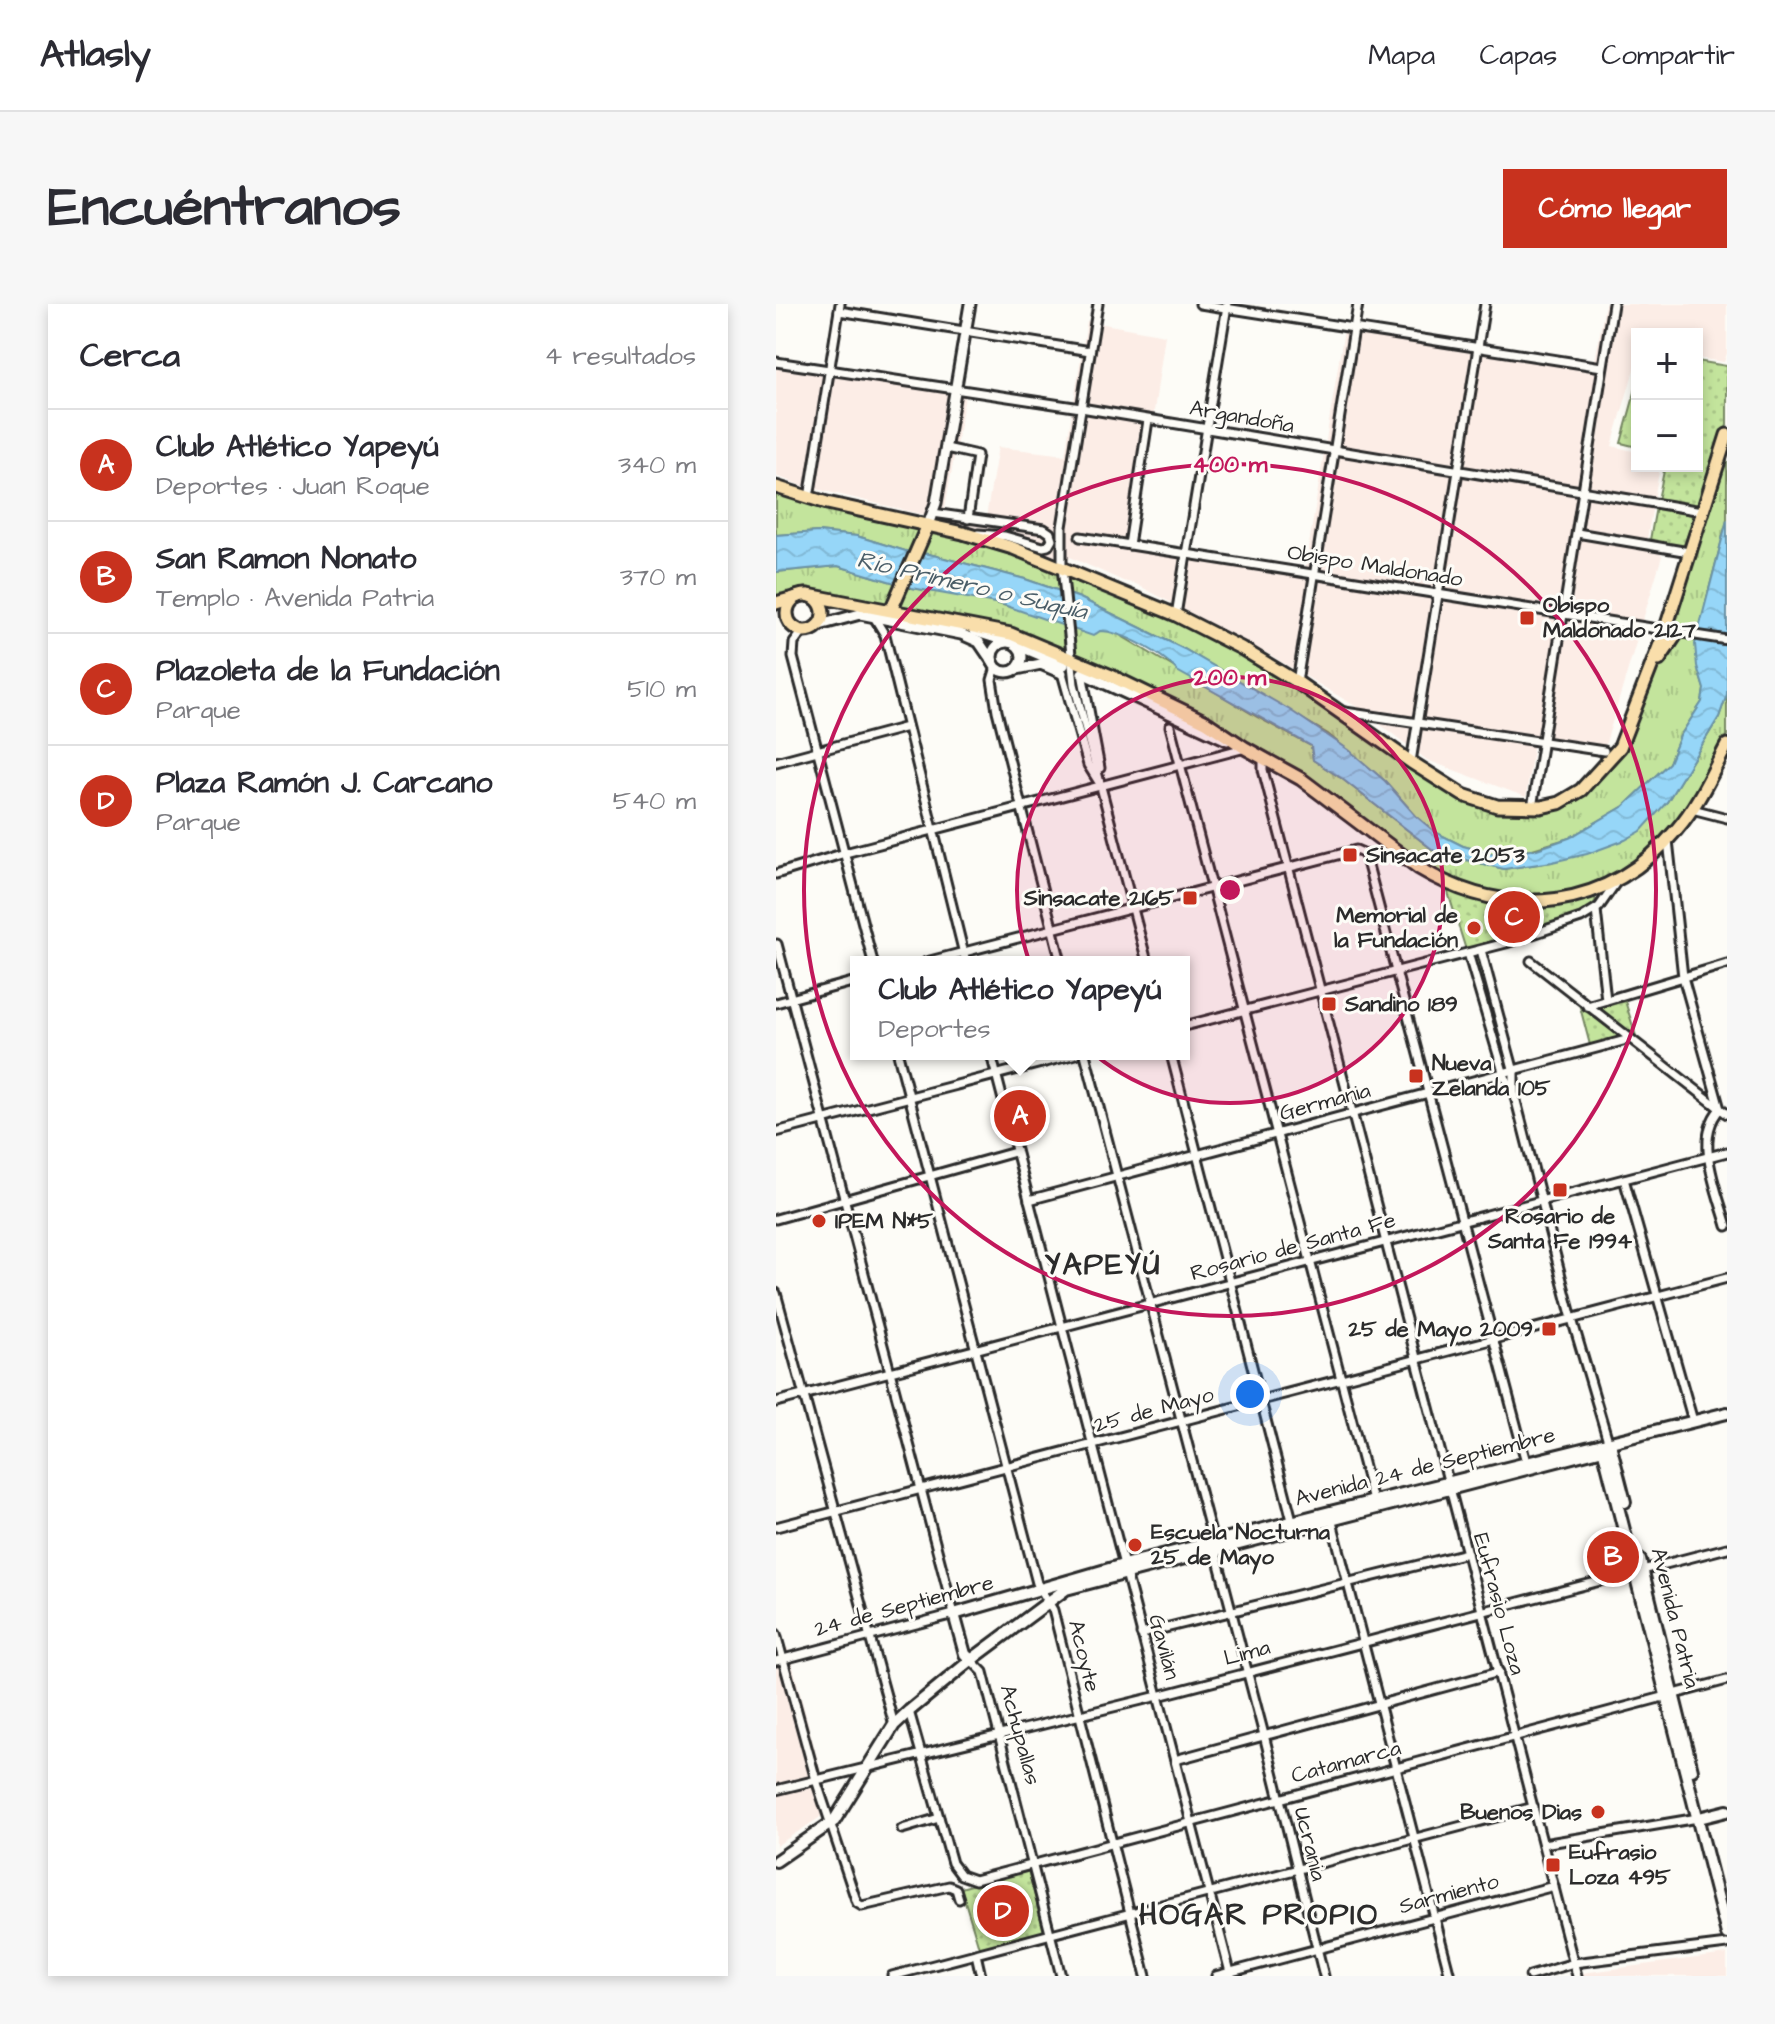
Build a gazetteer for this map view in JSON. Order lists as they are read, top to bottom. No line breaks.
{"streets":{"main road":["Avenida 24 de Septiembre","24 de Septiembre","Avenida Patria","Achupallas"],"street":["Argandoña","Obispo Maldonado","Germania","Rosario de Santa Fe","25 de Mayo","Eufrasio Loza","Gavilán","Lima","Acoyte","Catamarca","Ucrania","Sarmiento"]},"crossings":[["Germania","Eufrasio Loza"],["Germania","Gavilán"],["Germania","Ucrania"],["Rosario de Santa Fe","Eufrasio Loza"],["Rosario de Santa Fe","Avenida Patria"],["Rosario de Santa Fe","Gavilán"],["Rosario de Santa Fe","Acoyte"],["Rosario de Santa Fe","Achupallas"],["Rosario de Santa Fe","Ucrania"],["25 de Mayo","Eufrasio Loza"],["25 de Mayo","Avenida Patria"],["25 de Mayo","Gavilán"],["25 de Mayo","Acoyte"],["25 de Mayo","Achupallas"],["25 de Mayo","Ucrania"],["Avenida 24 de Septiembre","Eufrasio Loza"],["Avenida 24 de Septiembre","24 de Septiembre"],["Avenida 24 de Septiembre","Avenida Patria"],["Avenida 24 de Septiembre","Gavilán"],["Avenida 24 de Septiembre","Lima"],["Avenida 24 de Septiembre","Acoyte"],["Avenida 24 de Septiembre","Achupallas"],["Avenida 24 de Septiembre","Ucrania"],["Eufrasio Loza","Lima"],["Eufrasio Loza","Catamarca"],["Eufrasio Loza","Sarmiento"],["24 de Septiembre","Acoyte"],["24 de Septiembre","Achupallas"],["Avenida Patria","Lima"],["Avenida Patria","Catamarca"],["Gavilán","Lima"],["Gavilán","Catamarca"],["Gavilán","Sarmiento"],["Lima","Acoyte"],["Lima","Achupallas"],["Lima","Ucrania"],["Acoyte","Catamarca"],["Achupallas","Catamarca"],["Catamarca","Ucrania"],["Ucrania","Sarmiento"]],"districts":["YAPEYÚ","HOGAR PROPIO"],"water":["Río Primero o Suquía"],"places":{"transit":["Obispo Maldonado 2127","Sinsacate 2053","Sinsacate 2165","Sandino 189","Nueva Zelanda 105","Rosario de Santa Fe 1994","25 de Mayo 2009","Eufrasio Loza 495"],"other":["Memorial de la Fundación","IPEM N*5","Escuela Nocturna 25 de Mayo","Buenos Dias"]},"page":{"header":"Atlasly","nav":["Mapa","Capas","Compartir"],"title":"Encuéntranos","buttons":"Cómo llegar","heading":["Cerca","4 resultados"],"map_buttons":["+","−"],"list":[{"mark":"A","name":"Club Atlético Yapeyú","note":"Deportes · Juan Roque","value":"340 m"},{"mark":"B","name":"San Ramon Nonato","note":"Templo · Avenida Patria","value":"370 m"},{"mark":"C","name":"Plazoleta de la Fundación","note":"Parque","value":"510 m"},{"mark":"D","name":"Plaza Ramón J. Carcano","note":"Parque","value":"540 m"}],"pins":["C","A","B","D"],"popup":["Club Atlético Yapeyú","Deportes"]},"rings":["400 m","200 m"]}
